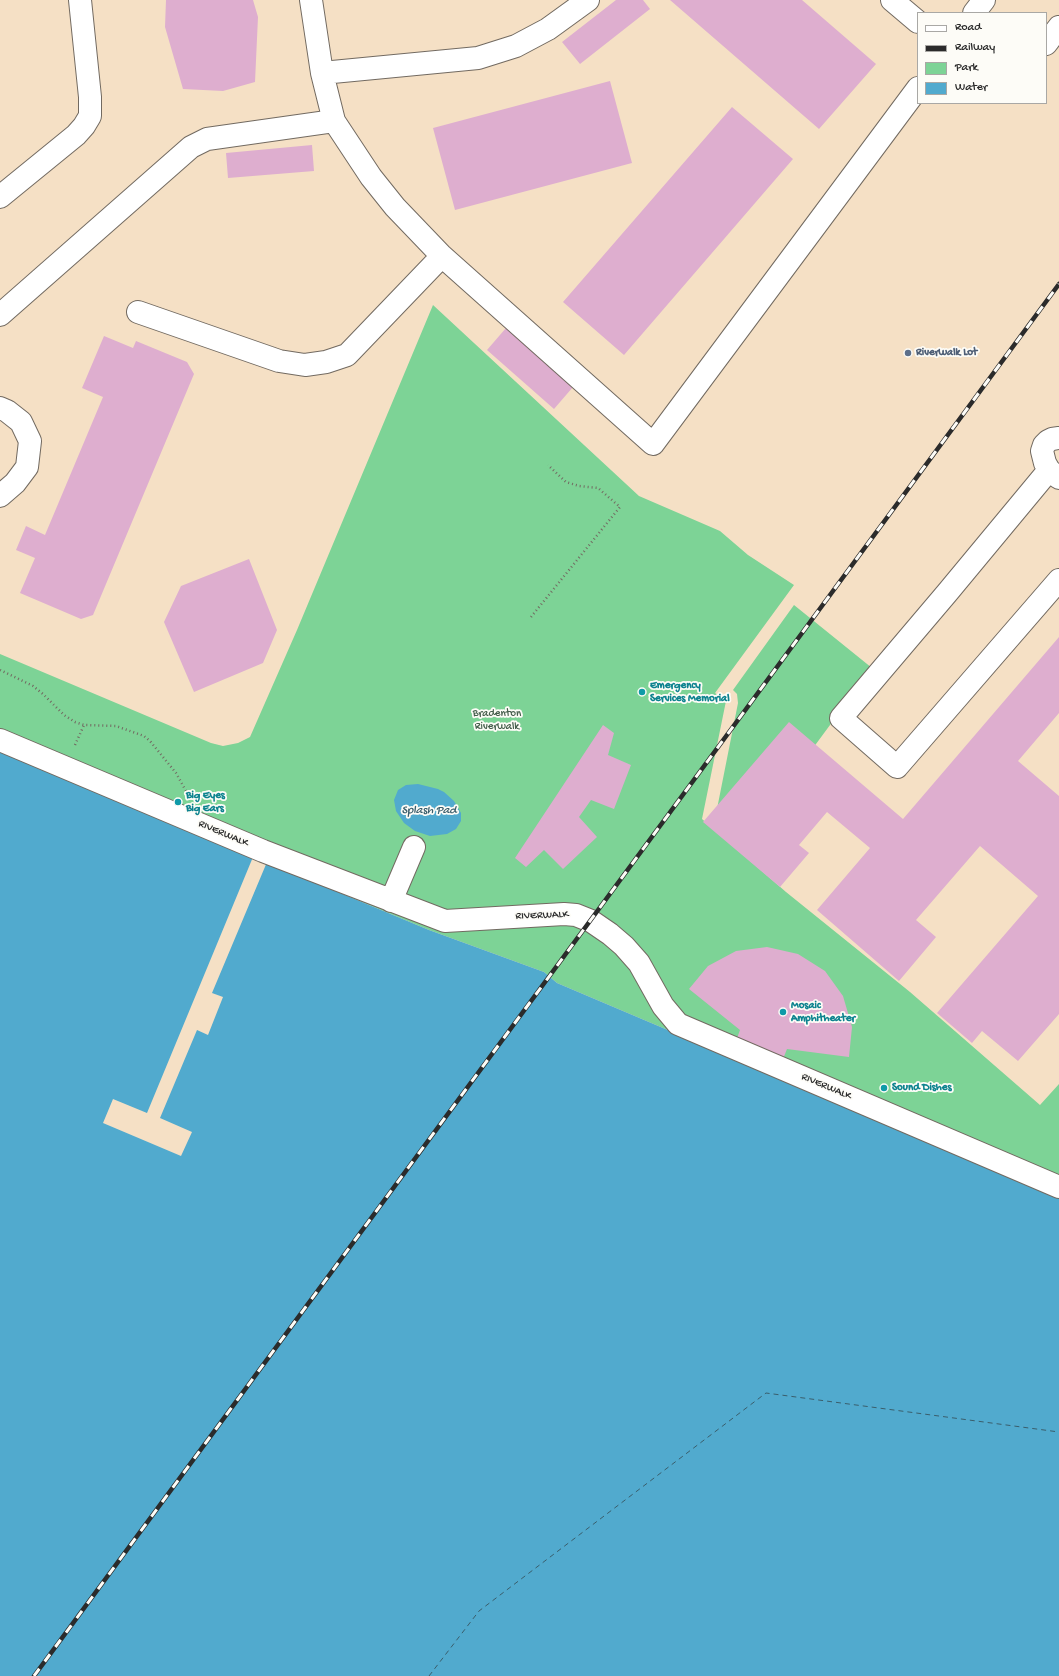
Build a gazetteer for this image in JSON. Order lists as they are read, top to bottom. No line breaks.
{"streets":{"street":["RIVERWALK"]},"water":["Splash Pad"],"parks":["Bradenton Riverwalk"],"places":["Riverwalk Lot","Emergency Services Memorial","Big Eyes Big Ears","Mosaic Amphitheater","Sound Dishes"],"legend":["Road","Railway","Park","Water"]}
